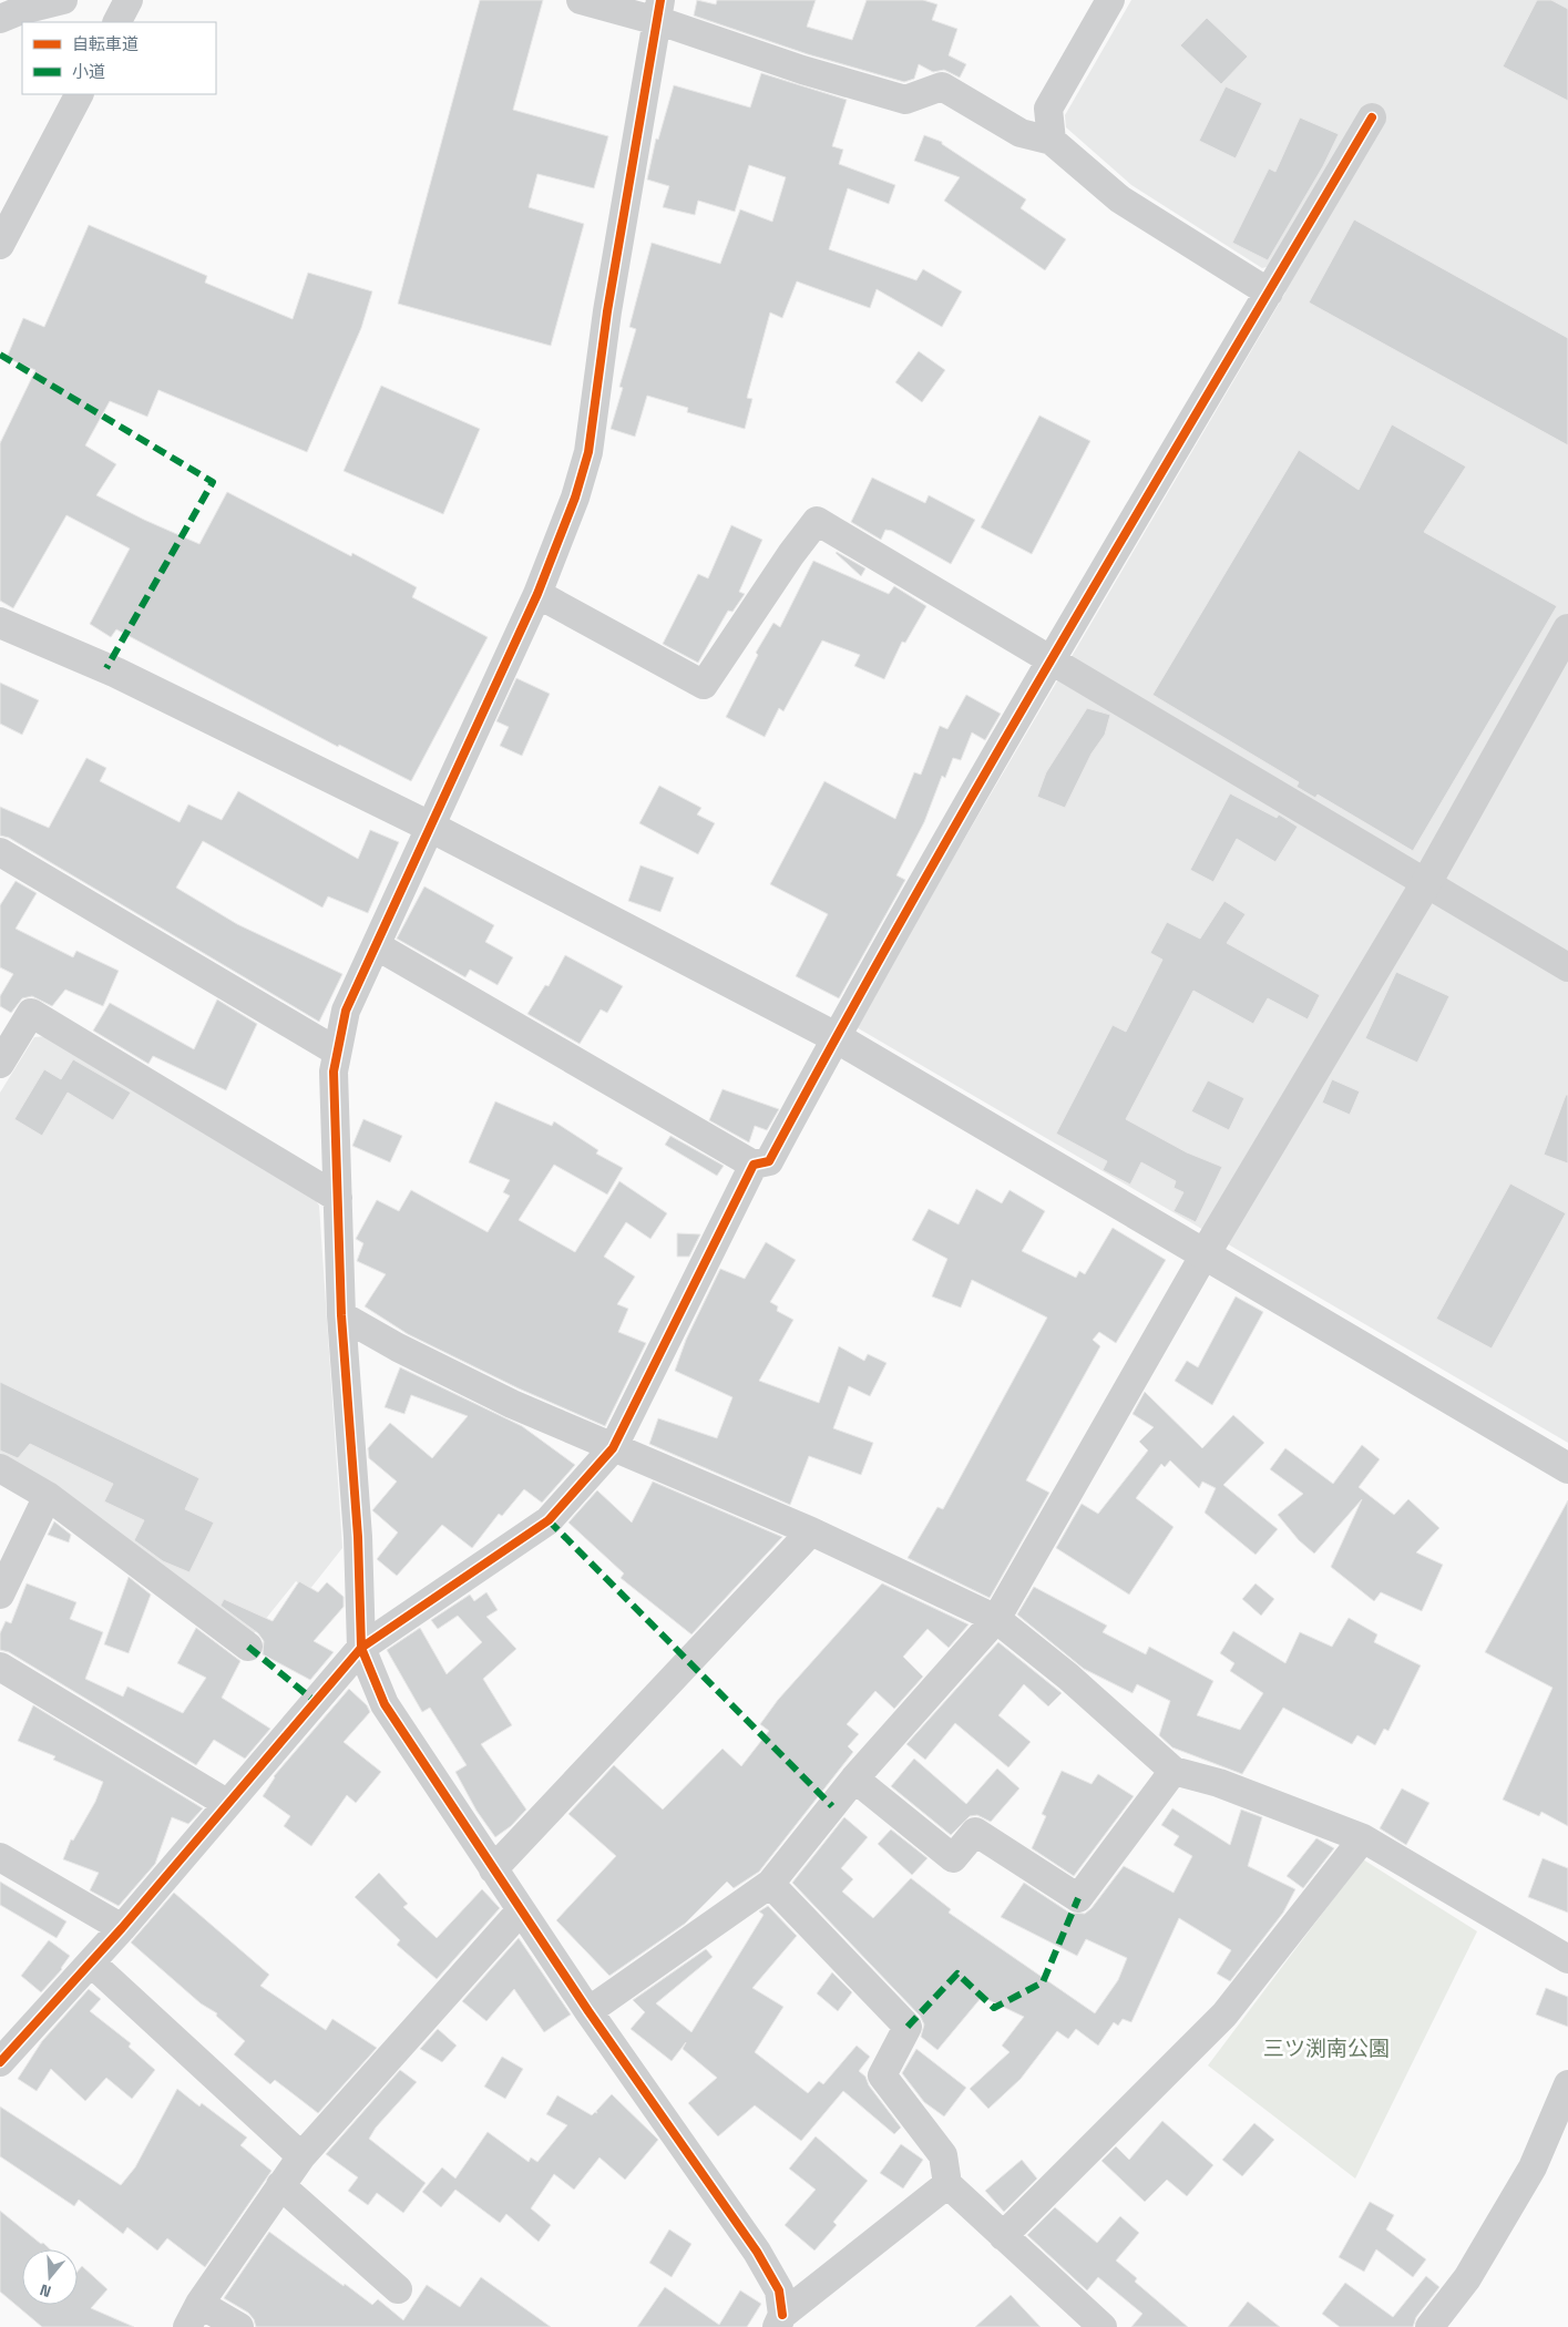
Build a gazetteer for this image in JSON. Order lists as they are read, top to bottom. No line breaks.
{"parks":["三ツ渕南公園"],"legend":["自転車道","小道"],"north":"bottom"}
